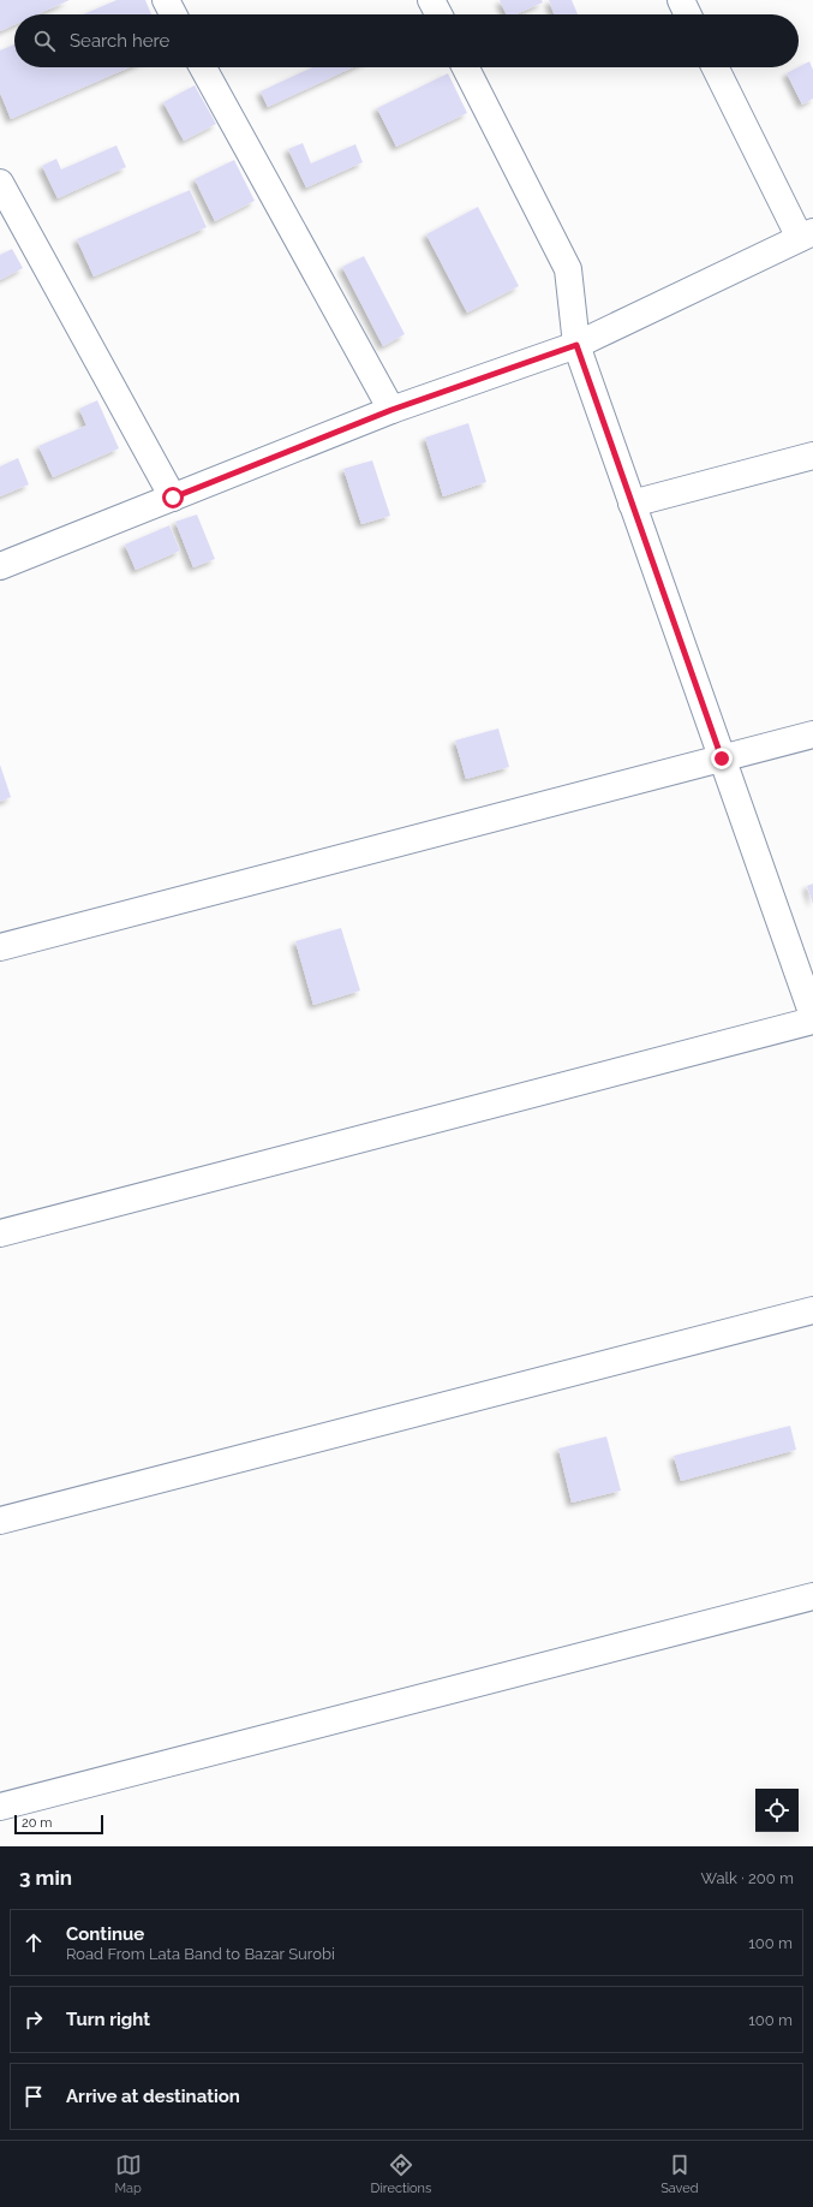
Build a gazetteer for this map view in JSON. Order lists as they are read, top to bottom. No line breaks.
{"scale_bar":"20 m","page":{"search":"Search here","scale":"20 m","heading":["3 min","Walk · 200 m"],"list":[["Continue","Road From Lata Band to Bazar Surobi","100 m"],["Turn right","100 m"],"Arrive at destination"],"nav":["Map","Directions","Saved"]}}
